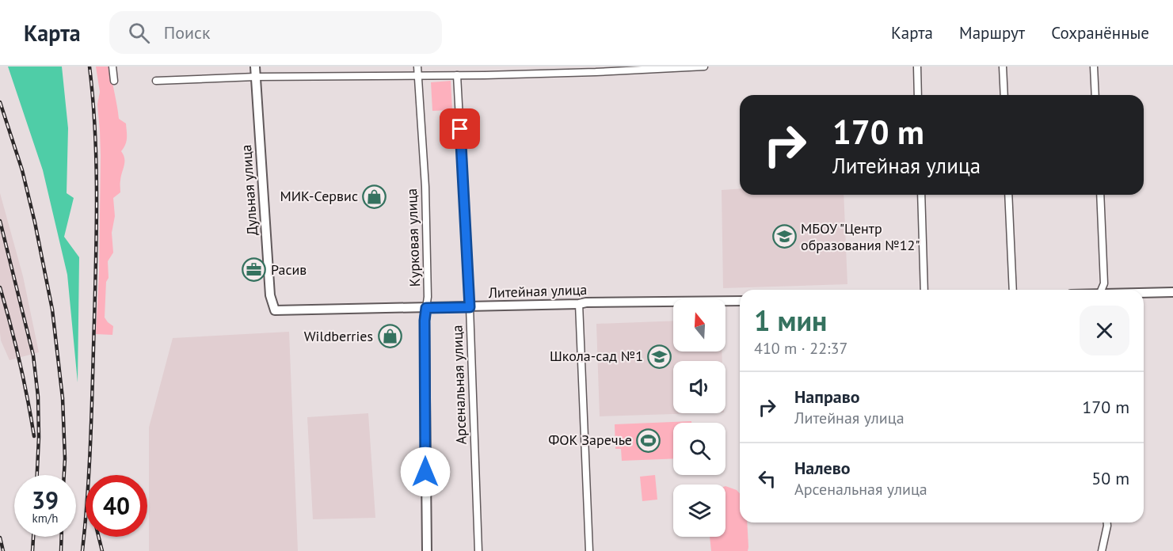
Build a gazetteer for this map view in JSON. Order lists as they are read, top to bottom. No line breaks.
{"streets":{"street":["Дульная улица","Курковая улица","Литейная улица","Арсенальная улица"]},"crossings":[["Дульная улица","Литейная улица"],["Курковая улица","Литейная улица"],["Литейная улица","Арсенальная улица"]],"places":{"shop":["МИК-Сервис","Wildberries"],"school or university":["МБОУ \"Центр образования №12\"","Школа-сад №1"],"office":["Расив"],"sports":["ФОК Заречье"]},"north":"top","page":{"header":"Карта","search":"Поиск","nav":["Карта","Маршрут","Сохранённые"],"turn":["170 m","Литейная улица"],"heading":["1 мин","410 m · 22:37"],"list":[{"name":"Направо","note":"Литейная улица","value":"170 m"},{"name":"Налево","note":"Арсенальная улица","value":"50 m"}],"speed":"39 km/h","limit":"40"}}
